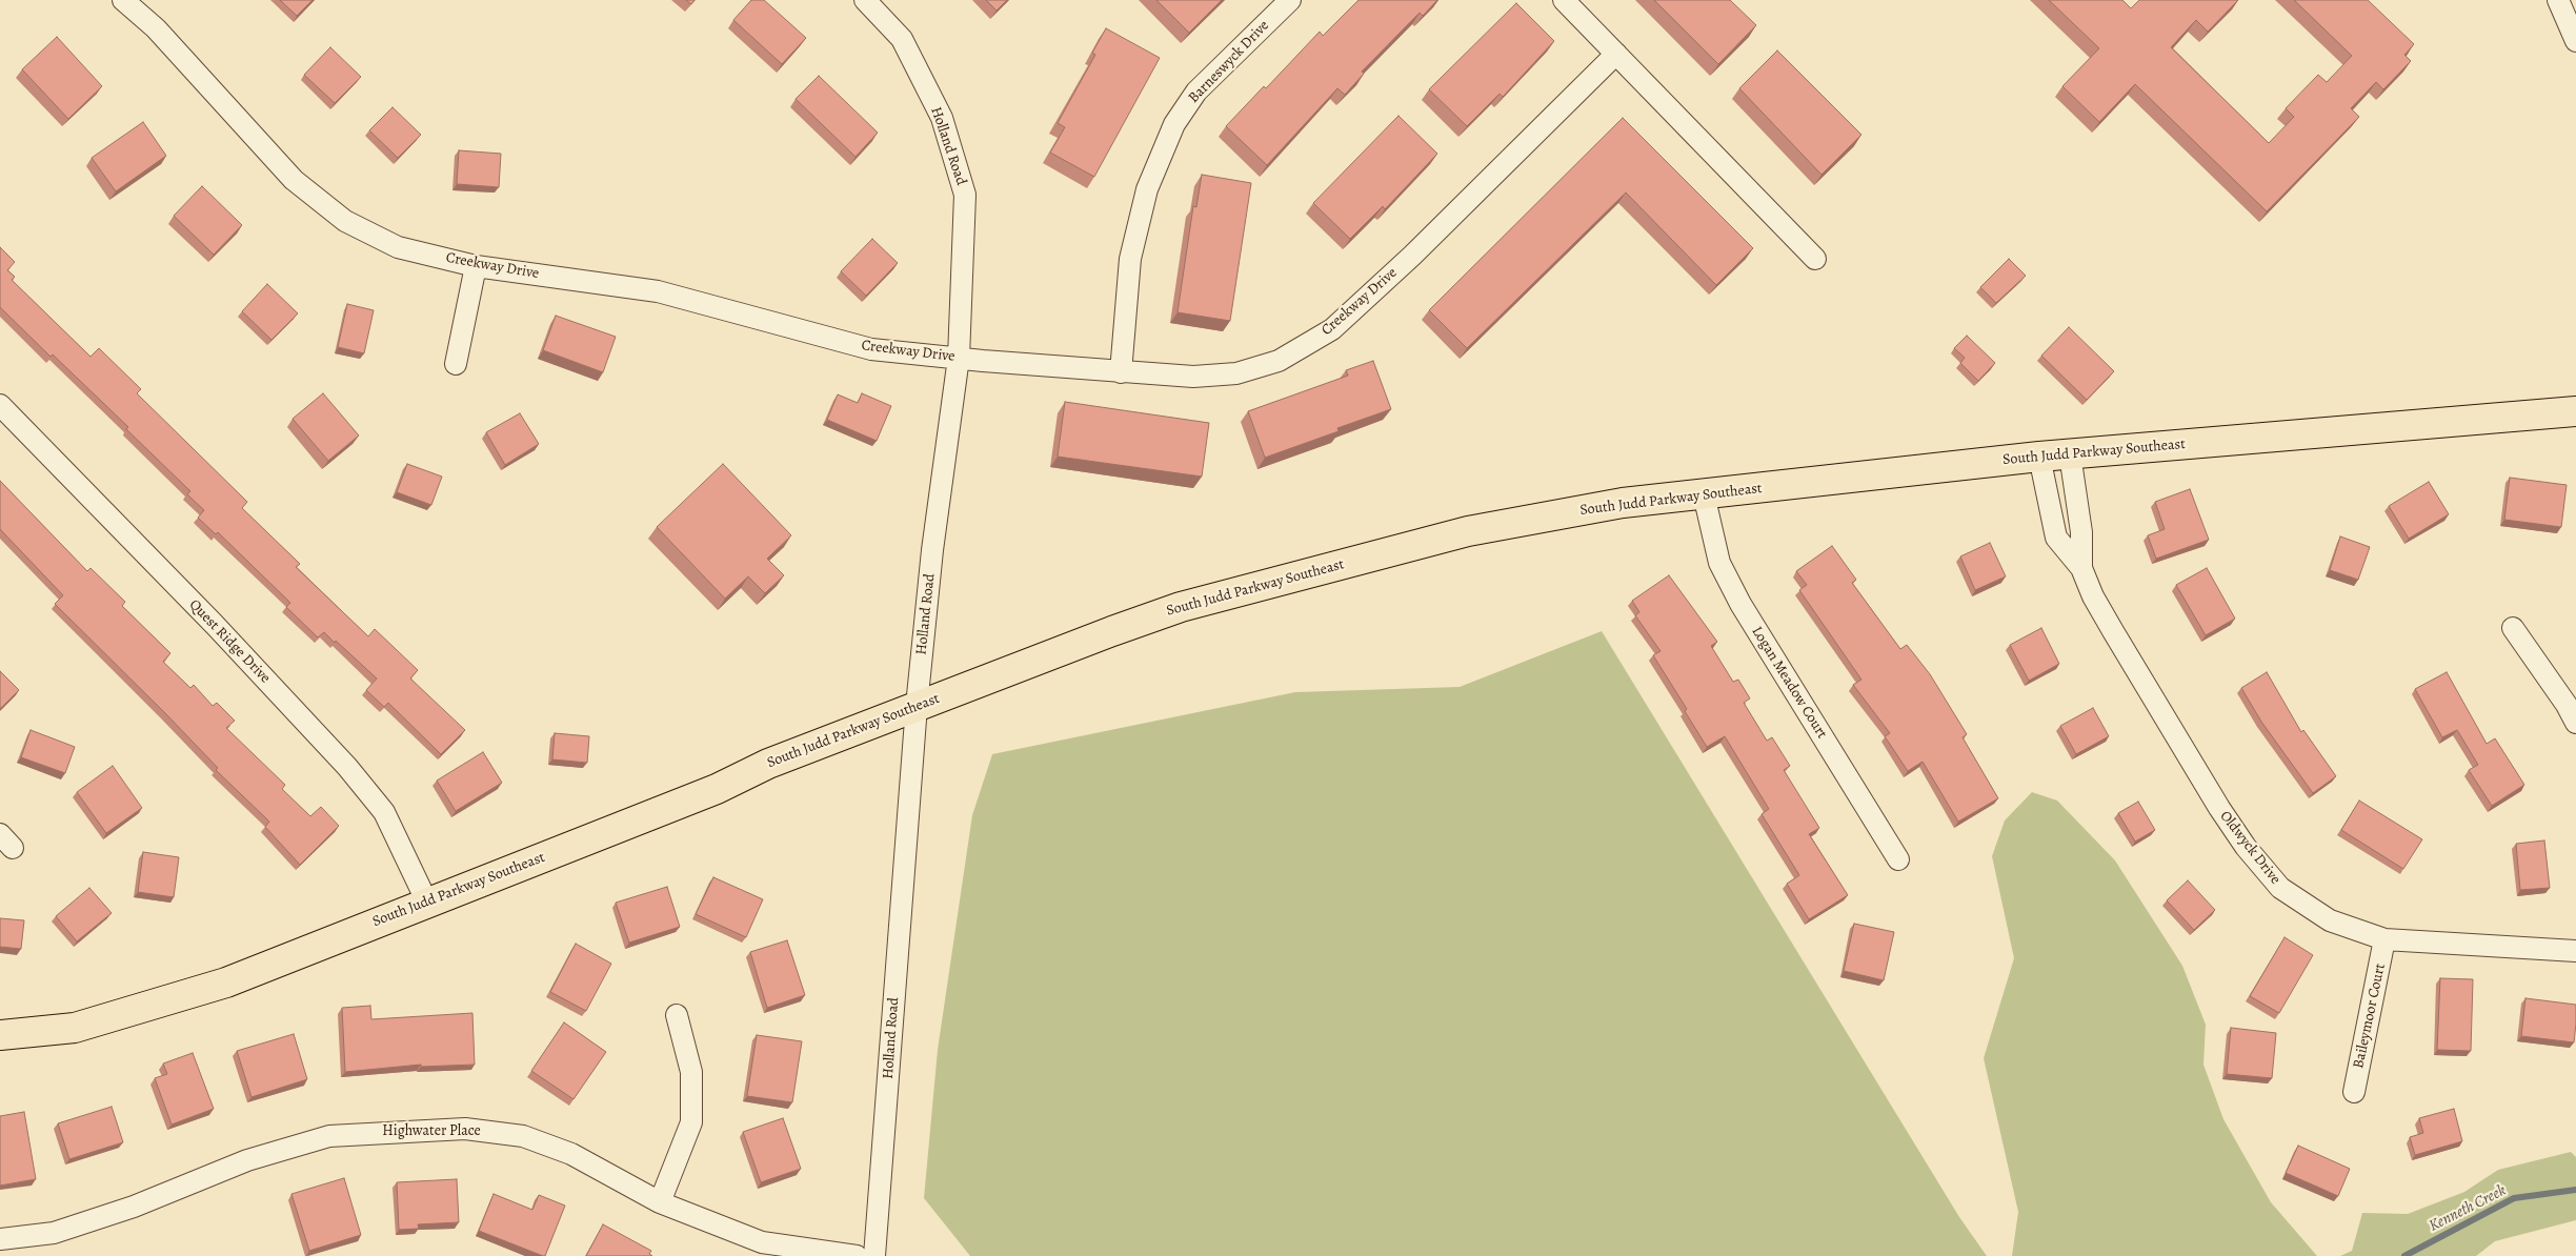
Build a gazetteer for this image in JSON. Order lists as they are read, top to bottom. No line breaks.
{"streets":{"highway":["South Judd Parkway Southeast"],"street":["Barneswyck Drive","Holland Road","Creekway Drive","Quest Ridge Drive","Logan Meadow Court","Oldwyck Drive","Baileymoor Court","Highwater Place"]},"crossings":[["Barneswyck Drive","Creekway Drive"],["Holland Road","Creekway Drive"],["Holland Road","South Judd Parkway Southeast"],["South Judd Parkway Southeast","Quest Ridge Drive"],["South Judd Parkway Southeast","Logan Meadow Court"],["South Judd Parkway Southeast","Oldwyck Drive"],["Oldwyck Drive","Baileymoor Court"]],"water":["Kenneth Creek"]}
